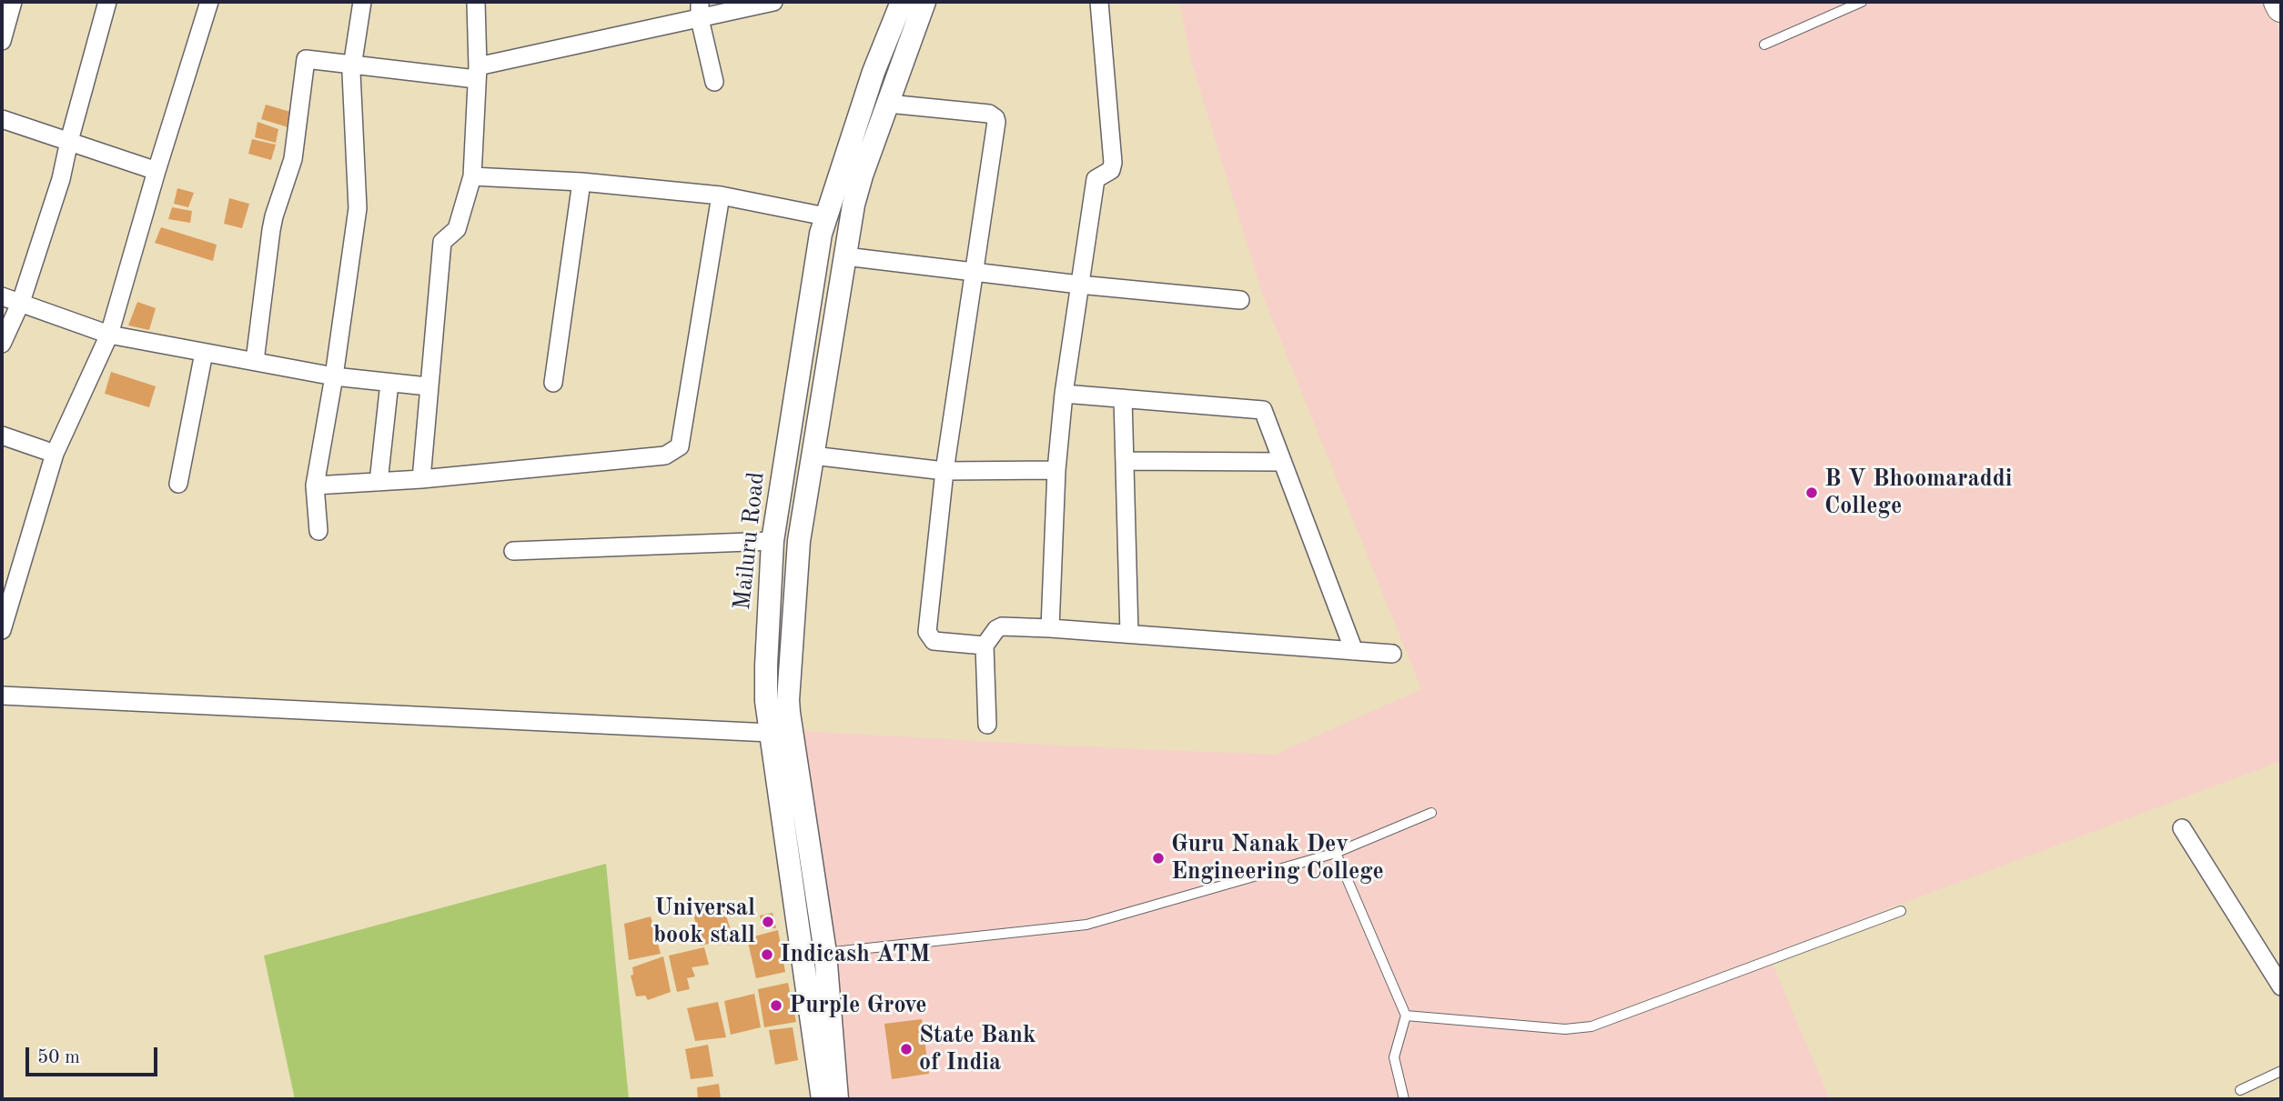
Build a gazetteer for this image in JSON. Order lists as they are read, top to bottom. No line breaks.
{"streets":{"street":["Mailuru Road"]},"places":["B V Bhoomaraddi College","Guru Nanak Dev Engineering College","Universal book stall","Indicash ATM","Purple Grove","State Bank of India"],"scale_bar":"50 m"}
